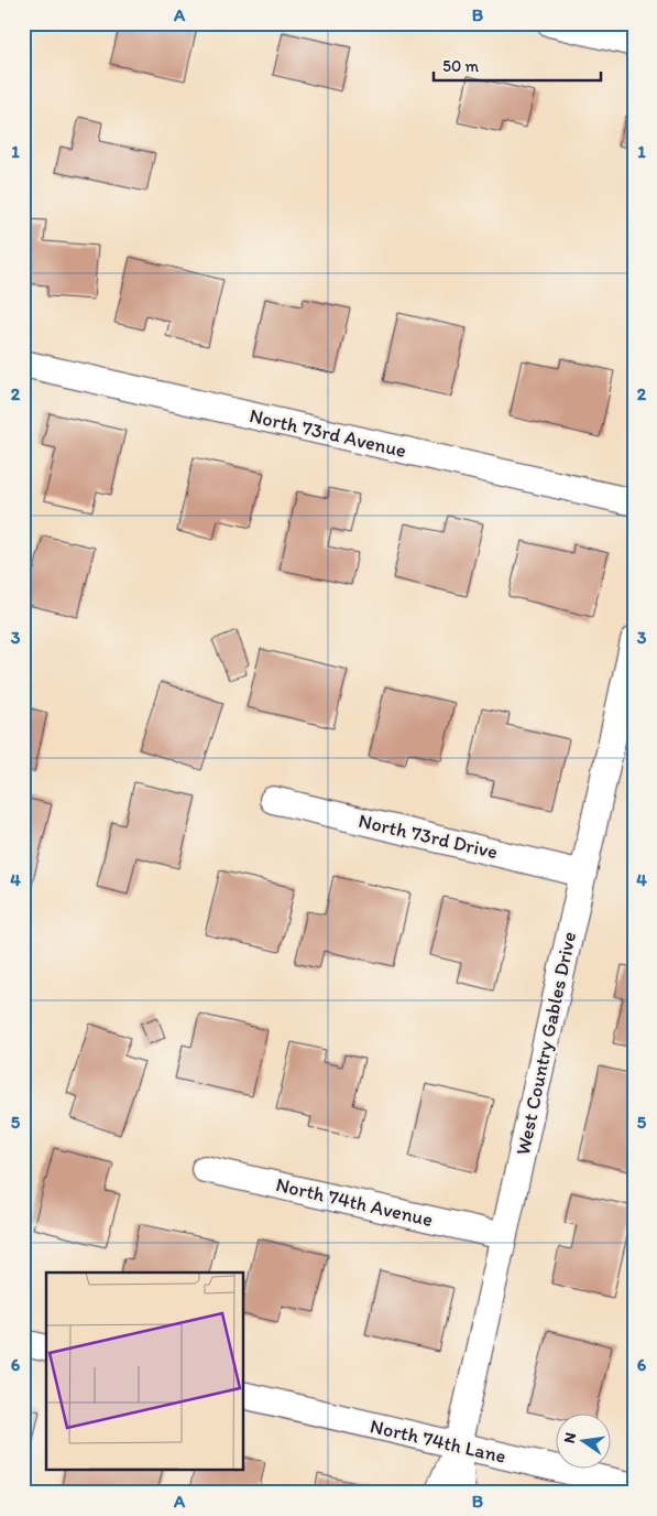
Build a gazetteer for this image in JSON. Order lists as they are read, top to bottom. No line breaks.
{"streets":{"street":["North 73rd Avenue","North 73rd Drive","West Country Gables Drive","North 74th Avenue","North 74th Lane"]},"crossings":[["North 73rd Drive","West Country Gables Drive"],["West Country Gables Drive","North 74th Avenue"],["West Country Gables Drive","North 74th Lane"]],"scale_bar":"50 m","north":"left","grid":{"columns":["A","B"],"rows":["1","2","3","4","5","6"]}}
